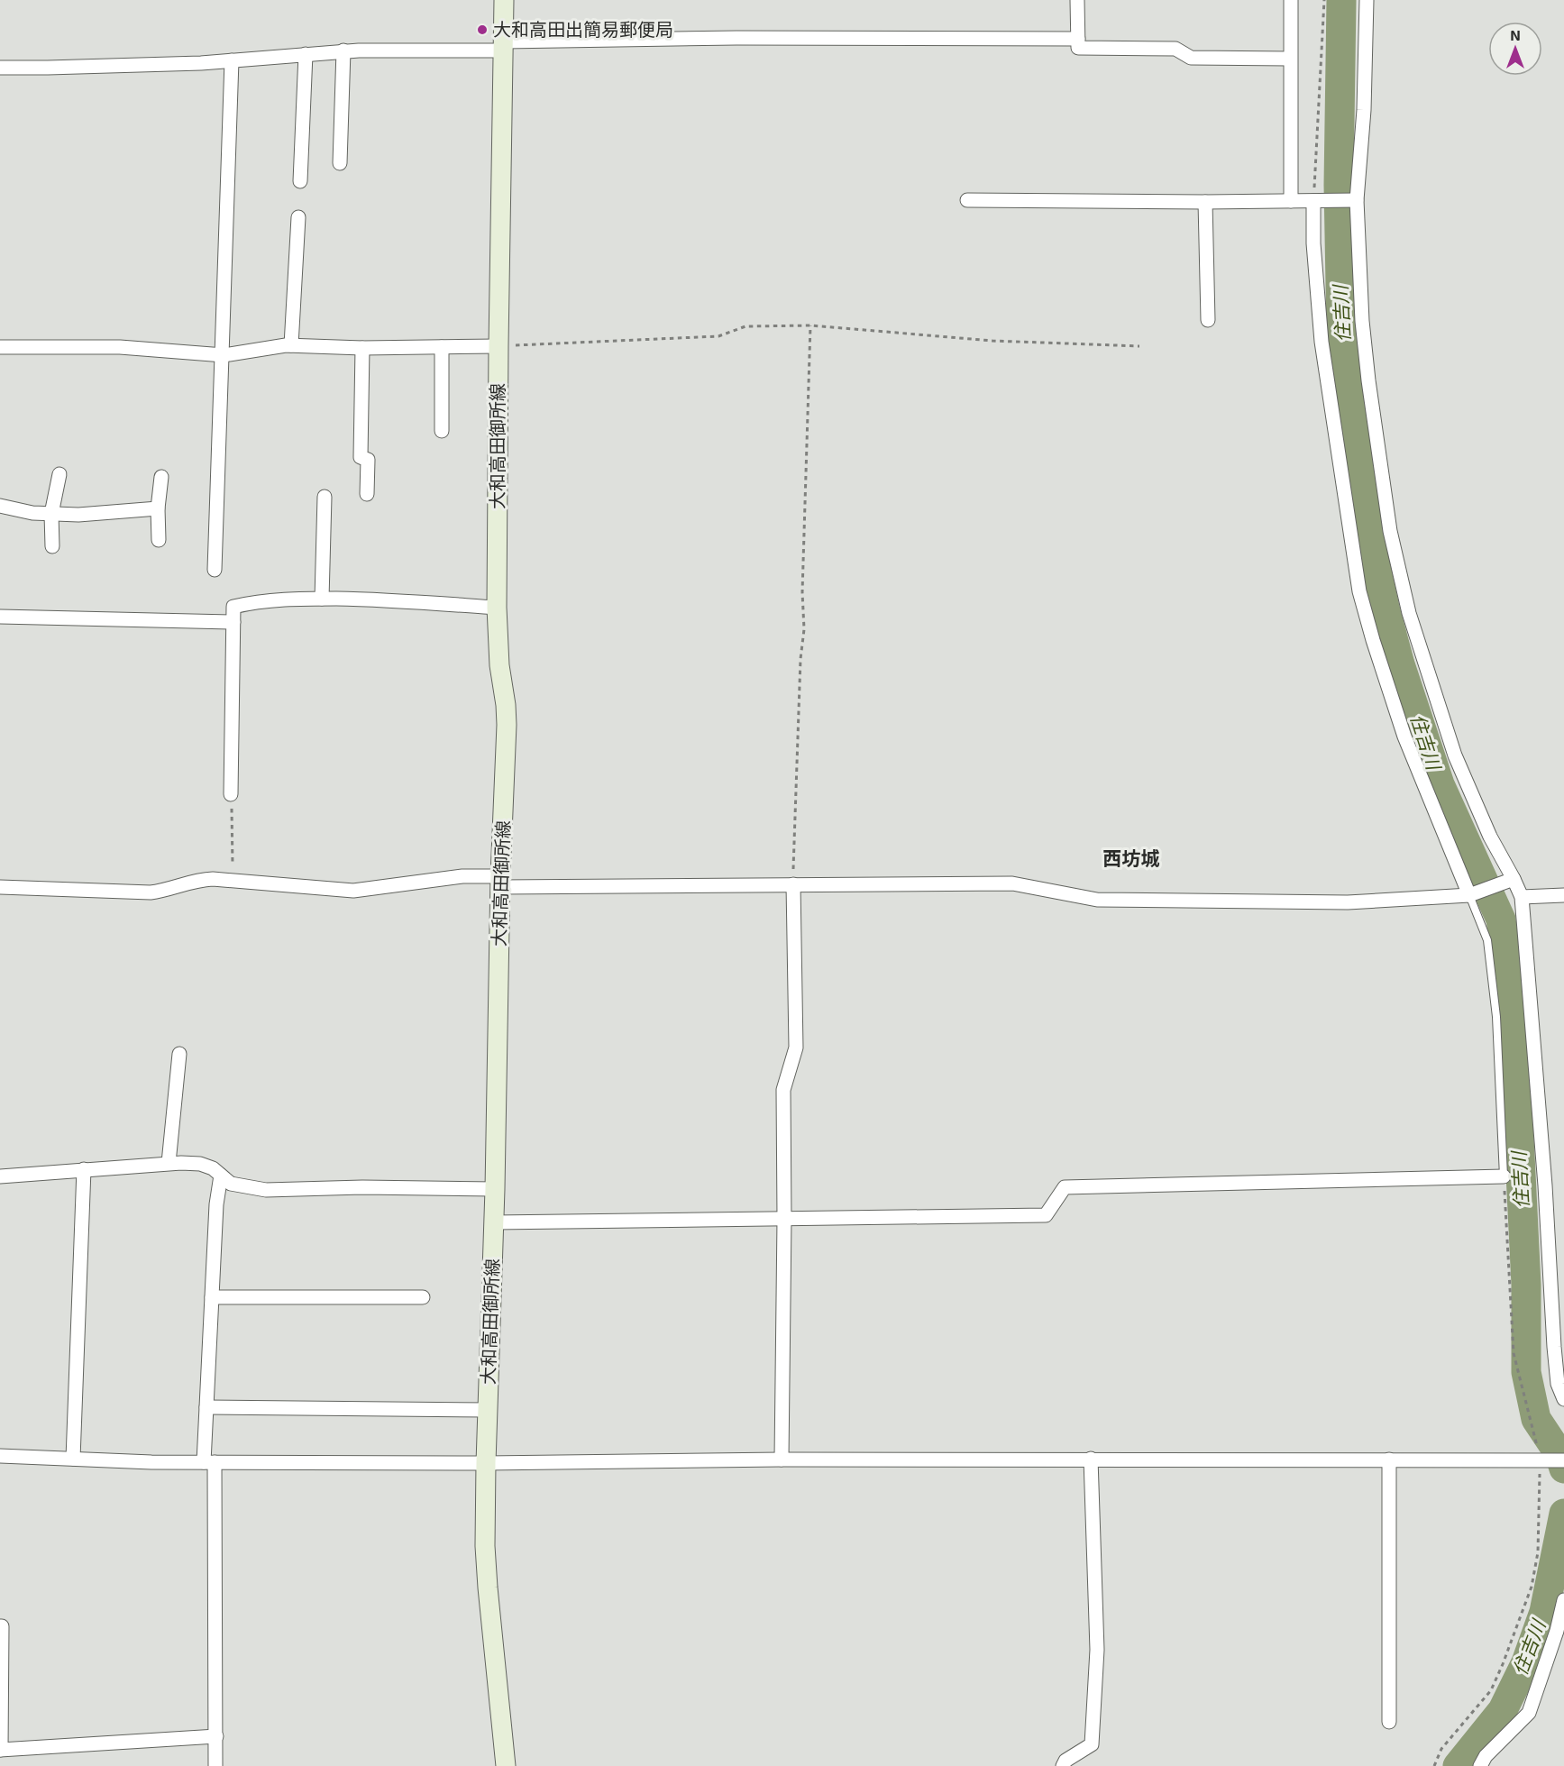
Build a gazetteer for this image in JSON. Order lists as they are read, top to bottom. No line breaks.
{"streets":{"main road":["大和高田御所線"]},"districts":["西坊城"],"water":["住吉川"],"places":["大和高田出簡易郵便局"],"north":"top"}
